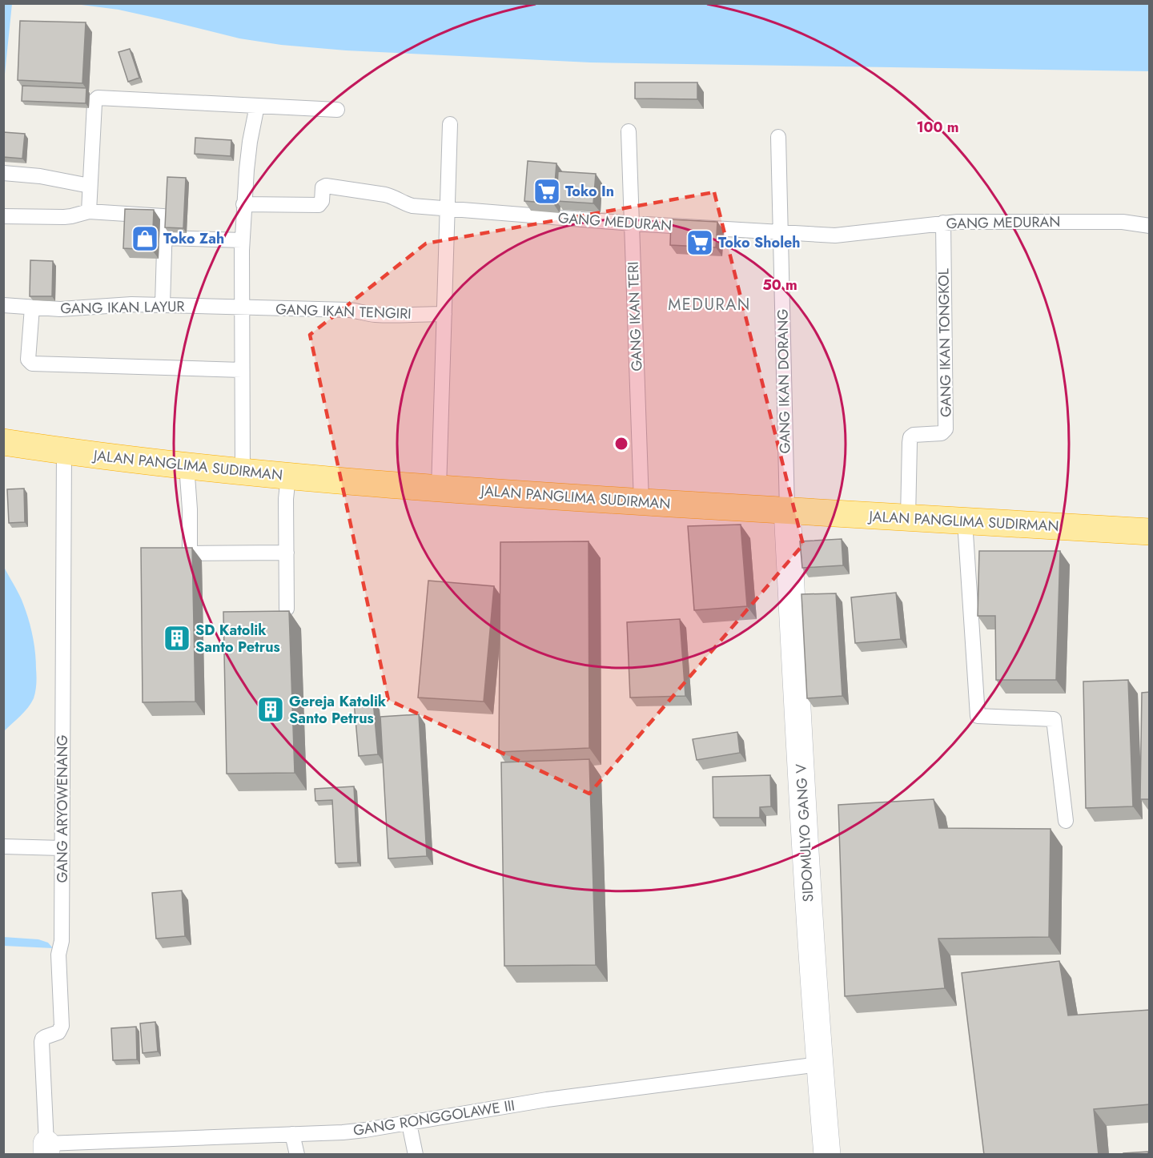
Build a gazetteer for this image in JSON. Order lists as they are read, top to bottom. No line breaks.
{"streets":{"highway":["JALAN PANGLIMA SUDIRMAN"],"street":["SIDOMULYO GANG V"],"lane":["GANG MEDURAN","GANG IKAN LAYUR","GANG IKAN TENGIRI","GANG IKAN TERI","GANG IKAN TONGKOL","GANG IKAN DORANG","GANG ARYOWENANG","GANG RONGGOLAWE III"]},"crossings":[["GANG MEDURAN","GANG IKAN TERI"],["GANG MEDURAN","GANG IKAN TONGKOL"],["GANG MEDURAN","GANG IKAN DORANG"],["GANG IKAN LAYUR","GANG IKAN TENGIRI"],["GANG IKAN TERI","JALAN PANGLIMA SUDIRMAN"],["GANG IKAN TONGKOL","JALAN PANGLIMA SUDIRMAN"],["GANG IKAN DORANG","JALAN PANGLIMA SUDIRMAN"],["GANG IKAN DORANG","SIDOMULYO GANG V"],["JALAN PANGLIMA SUDIRMAN","GANG ARYOWENANG"],["JALAN PANGLIMA SUDIRMAN","SIDOMULYO GANG V"],["GANG ARYOWENANG","GANG RONGGOLAWE III"],["SIDOMULYO GANG V","GANG RONGGOLAWE III"]],"districts":["MEDURAN"],"places":{"supermarket":["Toko In","Toko Sholeh"],"shop":["Toko Zah"],"building":["SD Katolik Santo Petrus","Gereja Katolik Santo Petrus"]},"rings":["100 m","50 m"]}
